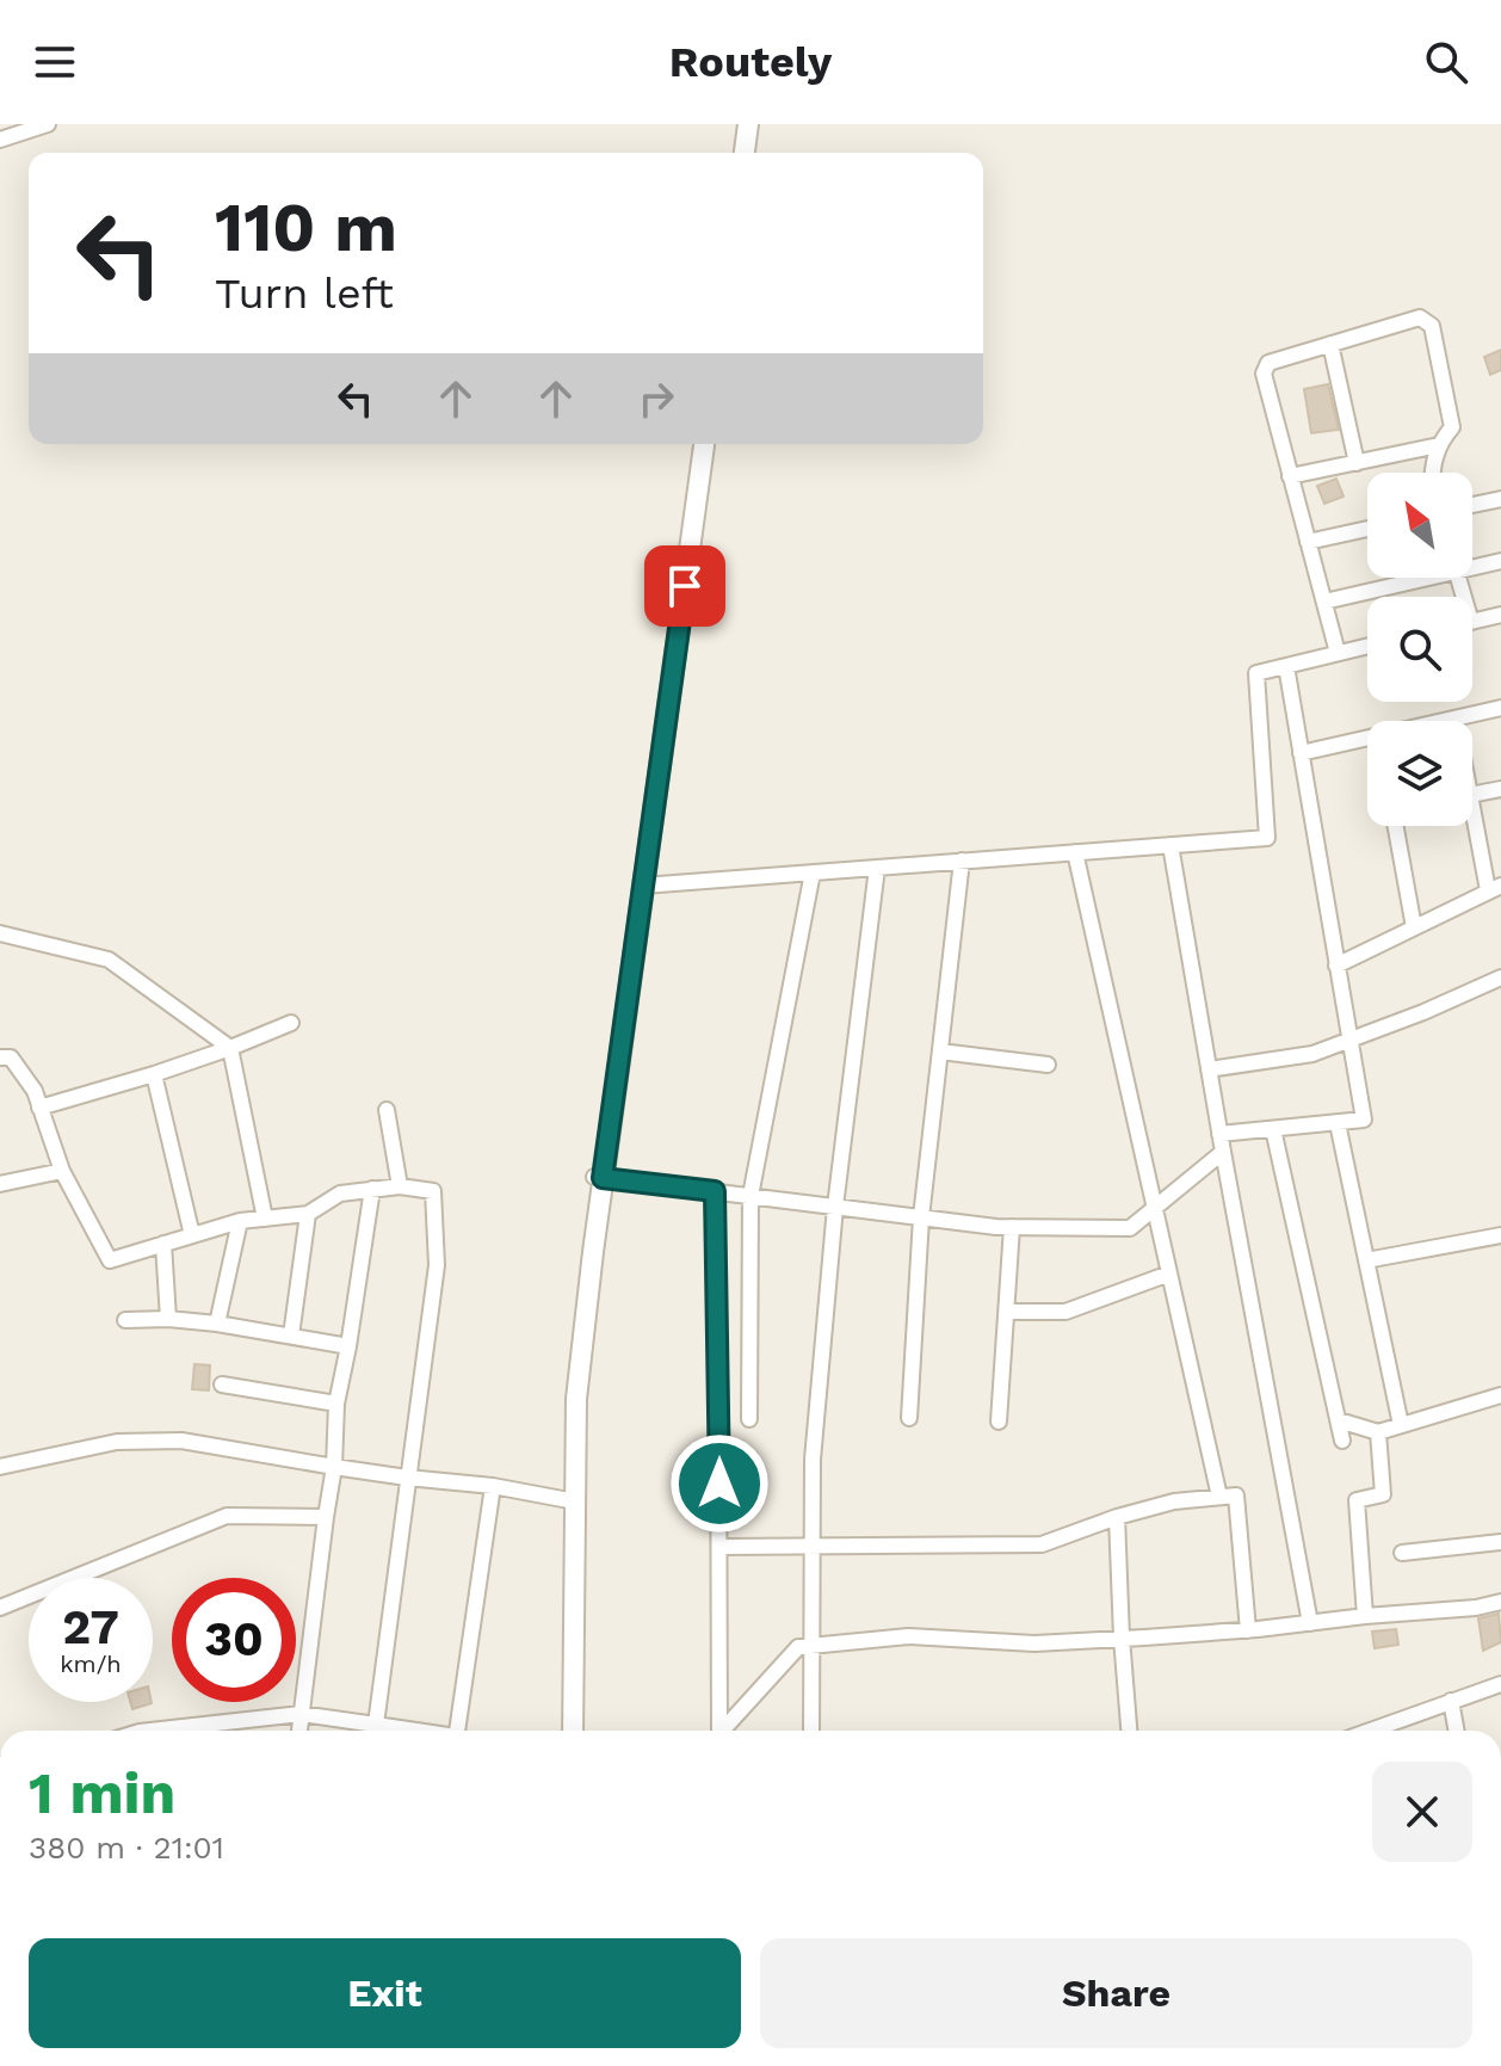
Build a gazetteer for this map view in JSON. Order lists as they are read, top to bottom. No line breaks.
{"north":"top left","page":{"header":"Routely","turn":["110 m","Turn left"],"speed":"27 km/h","limit":"30","heading":["1 min","380 m · 21:01"],"buttons":["Exit","Share"]}}
